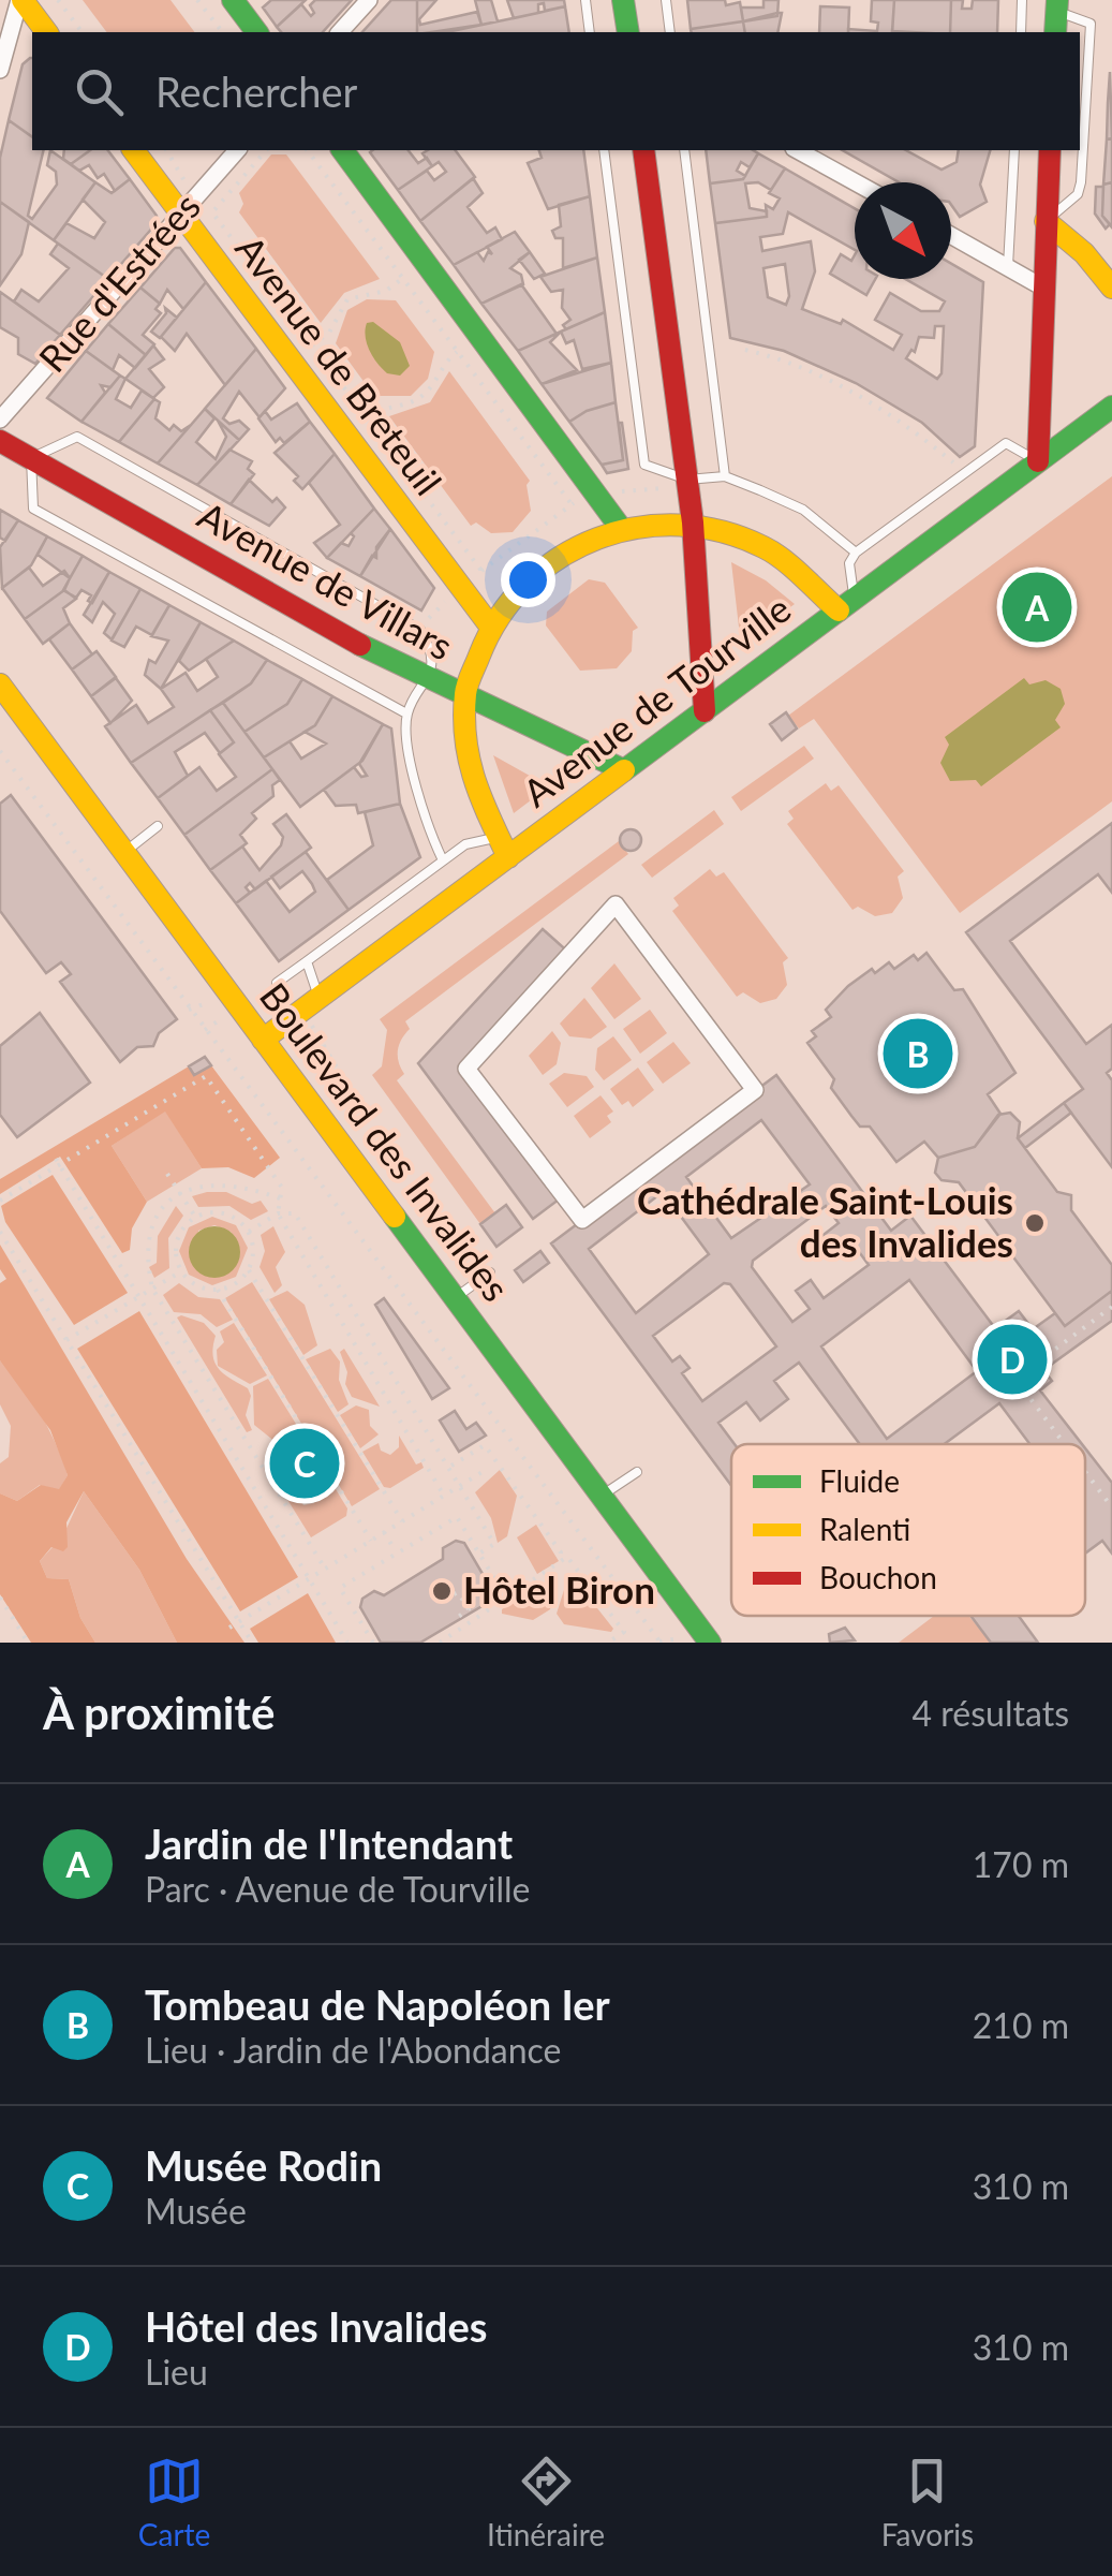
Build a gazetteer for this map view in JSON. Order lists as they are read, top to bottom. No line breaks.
{"streets":{"main road":["Avenue de Breteuil","Avenue de Villars","Avenue de Tourville","Boulevard des Invalides"],"street":["Rue d'Estrées"]},"crossings":[["Rue d'Estrées","Avenue de Breteuil"],["Avenue de Villars","Avenue de Tourville"],["Avenue de Tourville","Boulevard des Invalides"]],"places":["Cathédrale Saint-Louis des Invalides","Hôtel Biron"],"legend":["Fluide","Ralenti","Bouchon"],"north":"bottom right","page":{"search":"Rechercher","pins":["A","B","D","C"],"heading":["À proximité","4 résultats"],"list":[{"mark":"A","name":"Jardin de l'Intendant","note":"Parc · Avenue de Tourville","value":"170 m"},{"mark":"B","name":"Tombeau de Napoléon Ier","note":"Lieu · Jardin de l'Abondance","value":"210 m"},{"mark":"C","name":"Musée Rodin","note":"Musée","value":"310 m"},{"mark":"D","name":"Hôtel des Invalides","note":"Lieu","value":"310 m"}],"nav":["Carte","Itinéraire","Favoris"]}}
